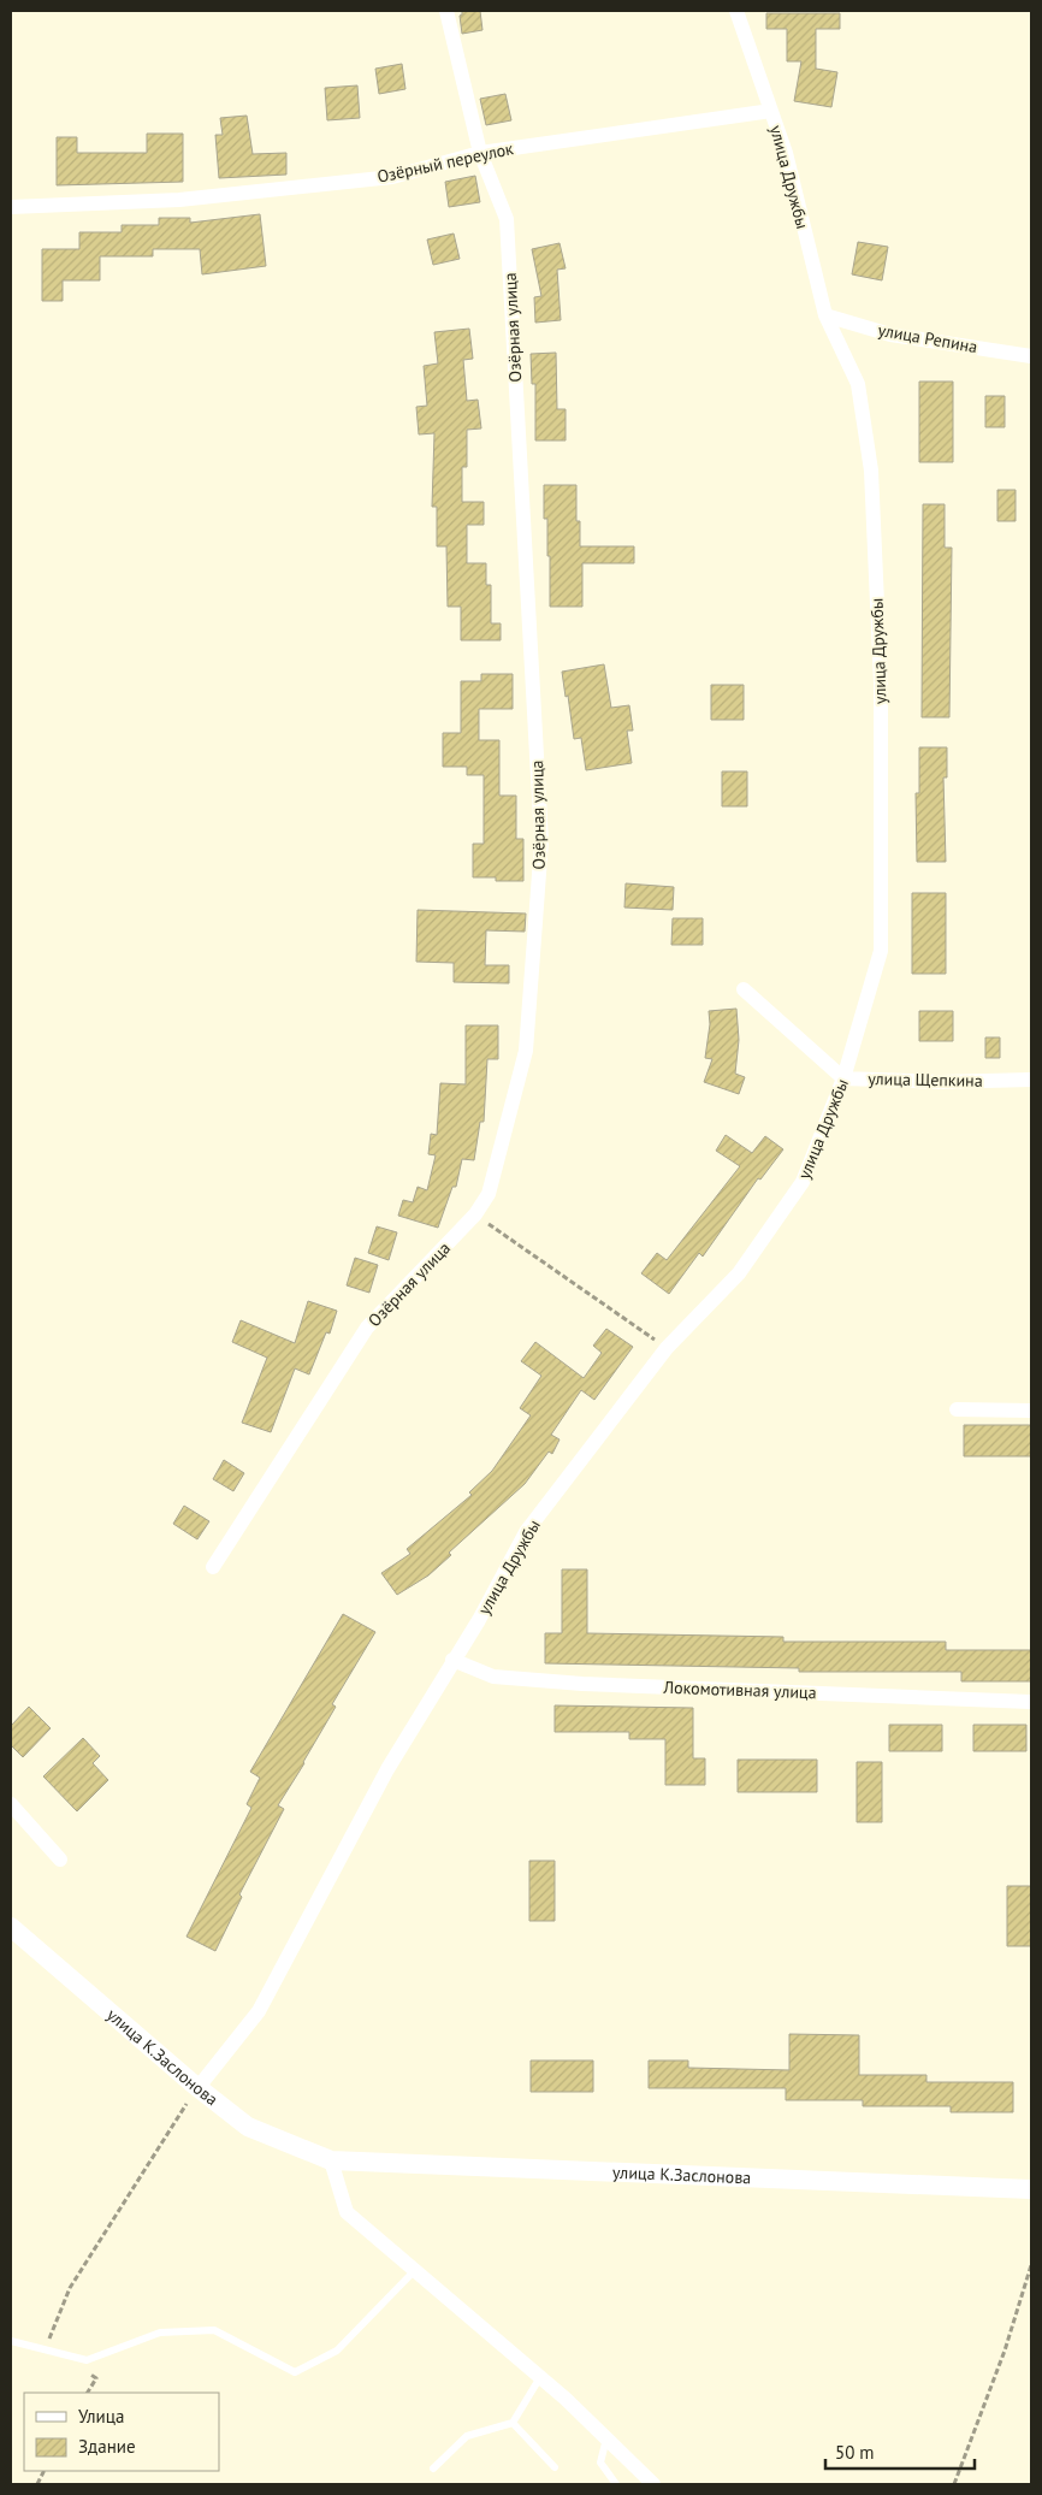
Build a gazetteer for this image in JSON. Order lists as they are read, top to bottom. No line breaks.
{"streets":{"street":["Озёрный переулок","улица Дружбы","Озёрная улица","улица Репина","улица Щепкина","Локомотивная улица","улица К.Заслонова"]},"crossings":[["Озёрный переулок","улица Дружбы"],["Озёрный переулок","Озёрная улица"],["улица Дружбы","улица Репина"],["улица Дружбы","улица Щепкина"],["улица Дружбы","Локомотивная улица"],["улица Дружбы","улица К.Заслонова"]],"legend":["Улица","Здание"],"scale_bar":"50 m"}
